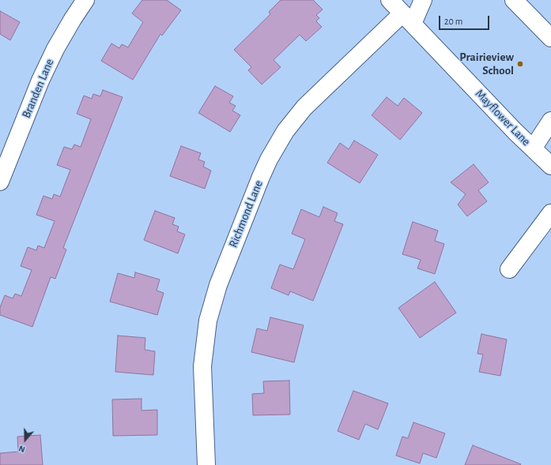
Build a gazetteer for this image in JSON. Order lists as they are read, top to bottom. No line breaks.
{"streets":{"street":["Branden Lane","Mayflower Lane","Richmond Lane"]},"crossings":[["Mayflower Lane","Richmond Lane"]],"places":["Prairieview School"],"scale_bar":"20 m","north":"bottom"}
